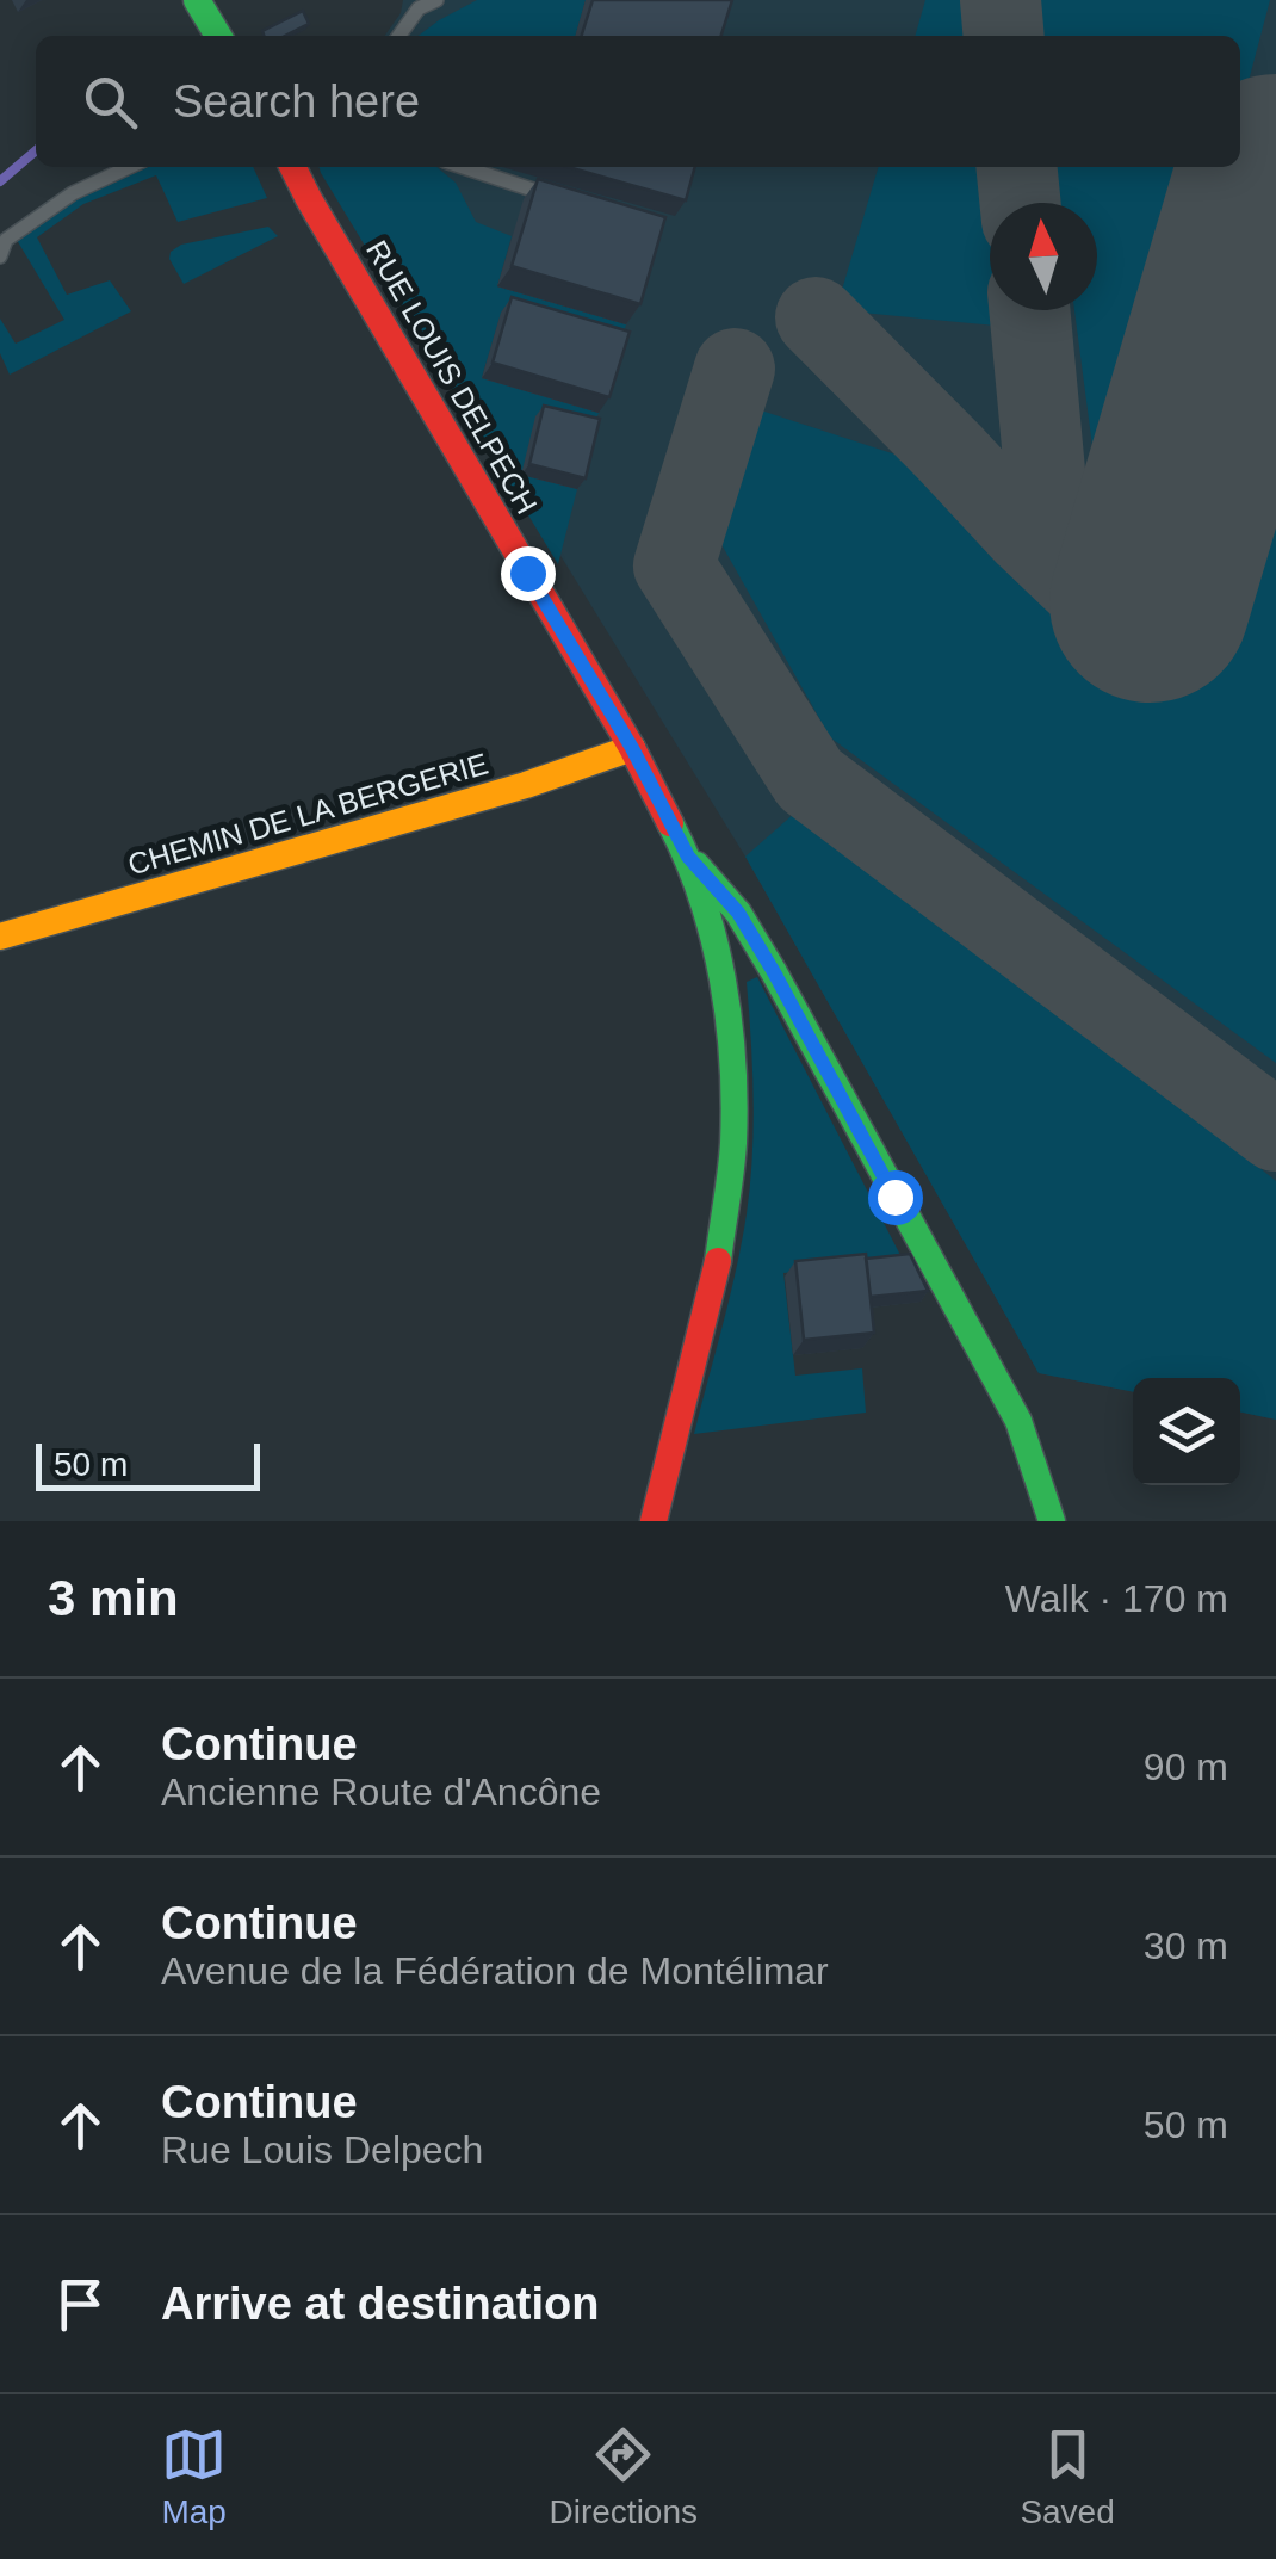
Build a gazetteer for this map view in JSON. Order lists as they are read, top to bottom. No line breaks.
{"streets":{"street":["RUE LOUIS DELPECH","CHEMIN DE LA BERGERIE"]},"crossings":[["RUE LOUIS DELPECH","CHEMIN DE LA BERGERIE"]],"scale_bar":"50 m","north":"top","page":{"search":"Search here","scale":"50 m","heading":["3 min","Walk · 170 m"],"list":[["Continue","Ancienne Route d'Ancône","90 m"],["Continue","Avenue de la Fédération de Montélimar","30 m"],["Continue","Rue Louis Delpech","50 m"],"Arrive at destination"],"nav":["Map","Directions","Saved"]}}
